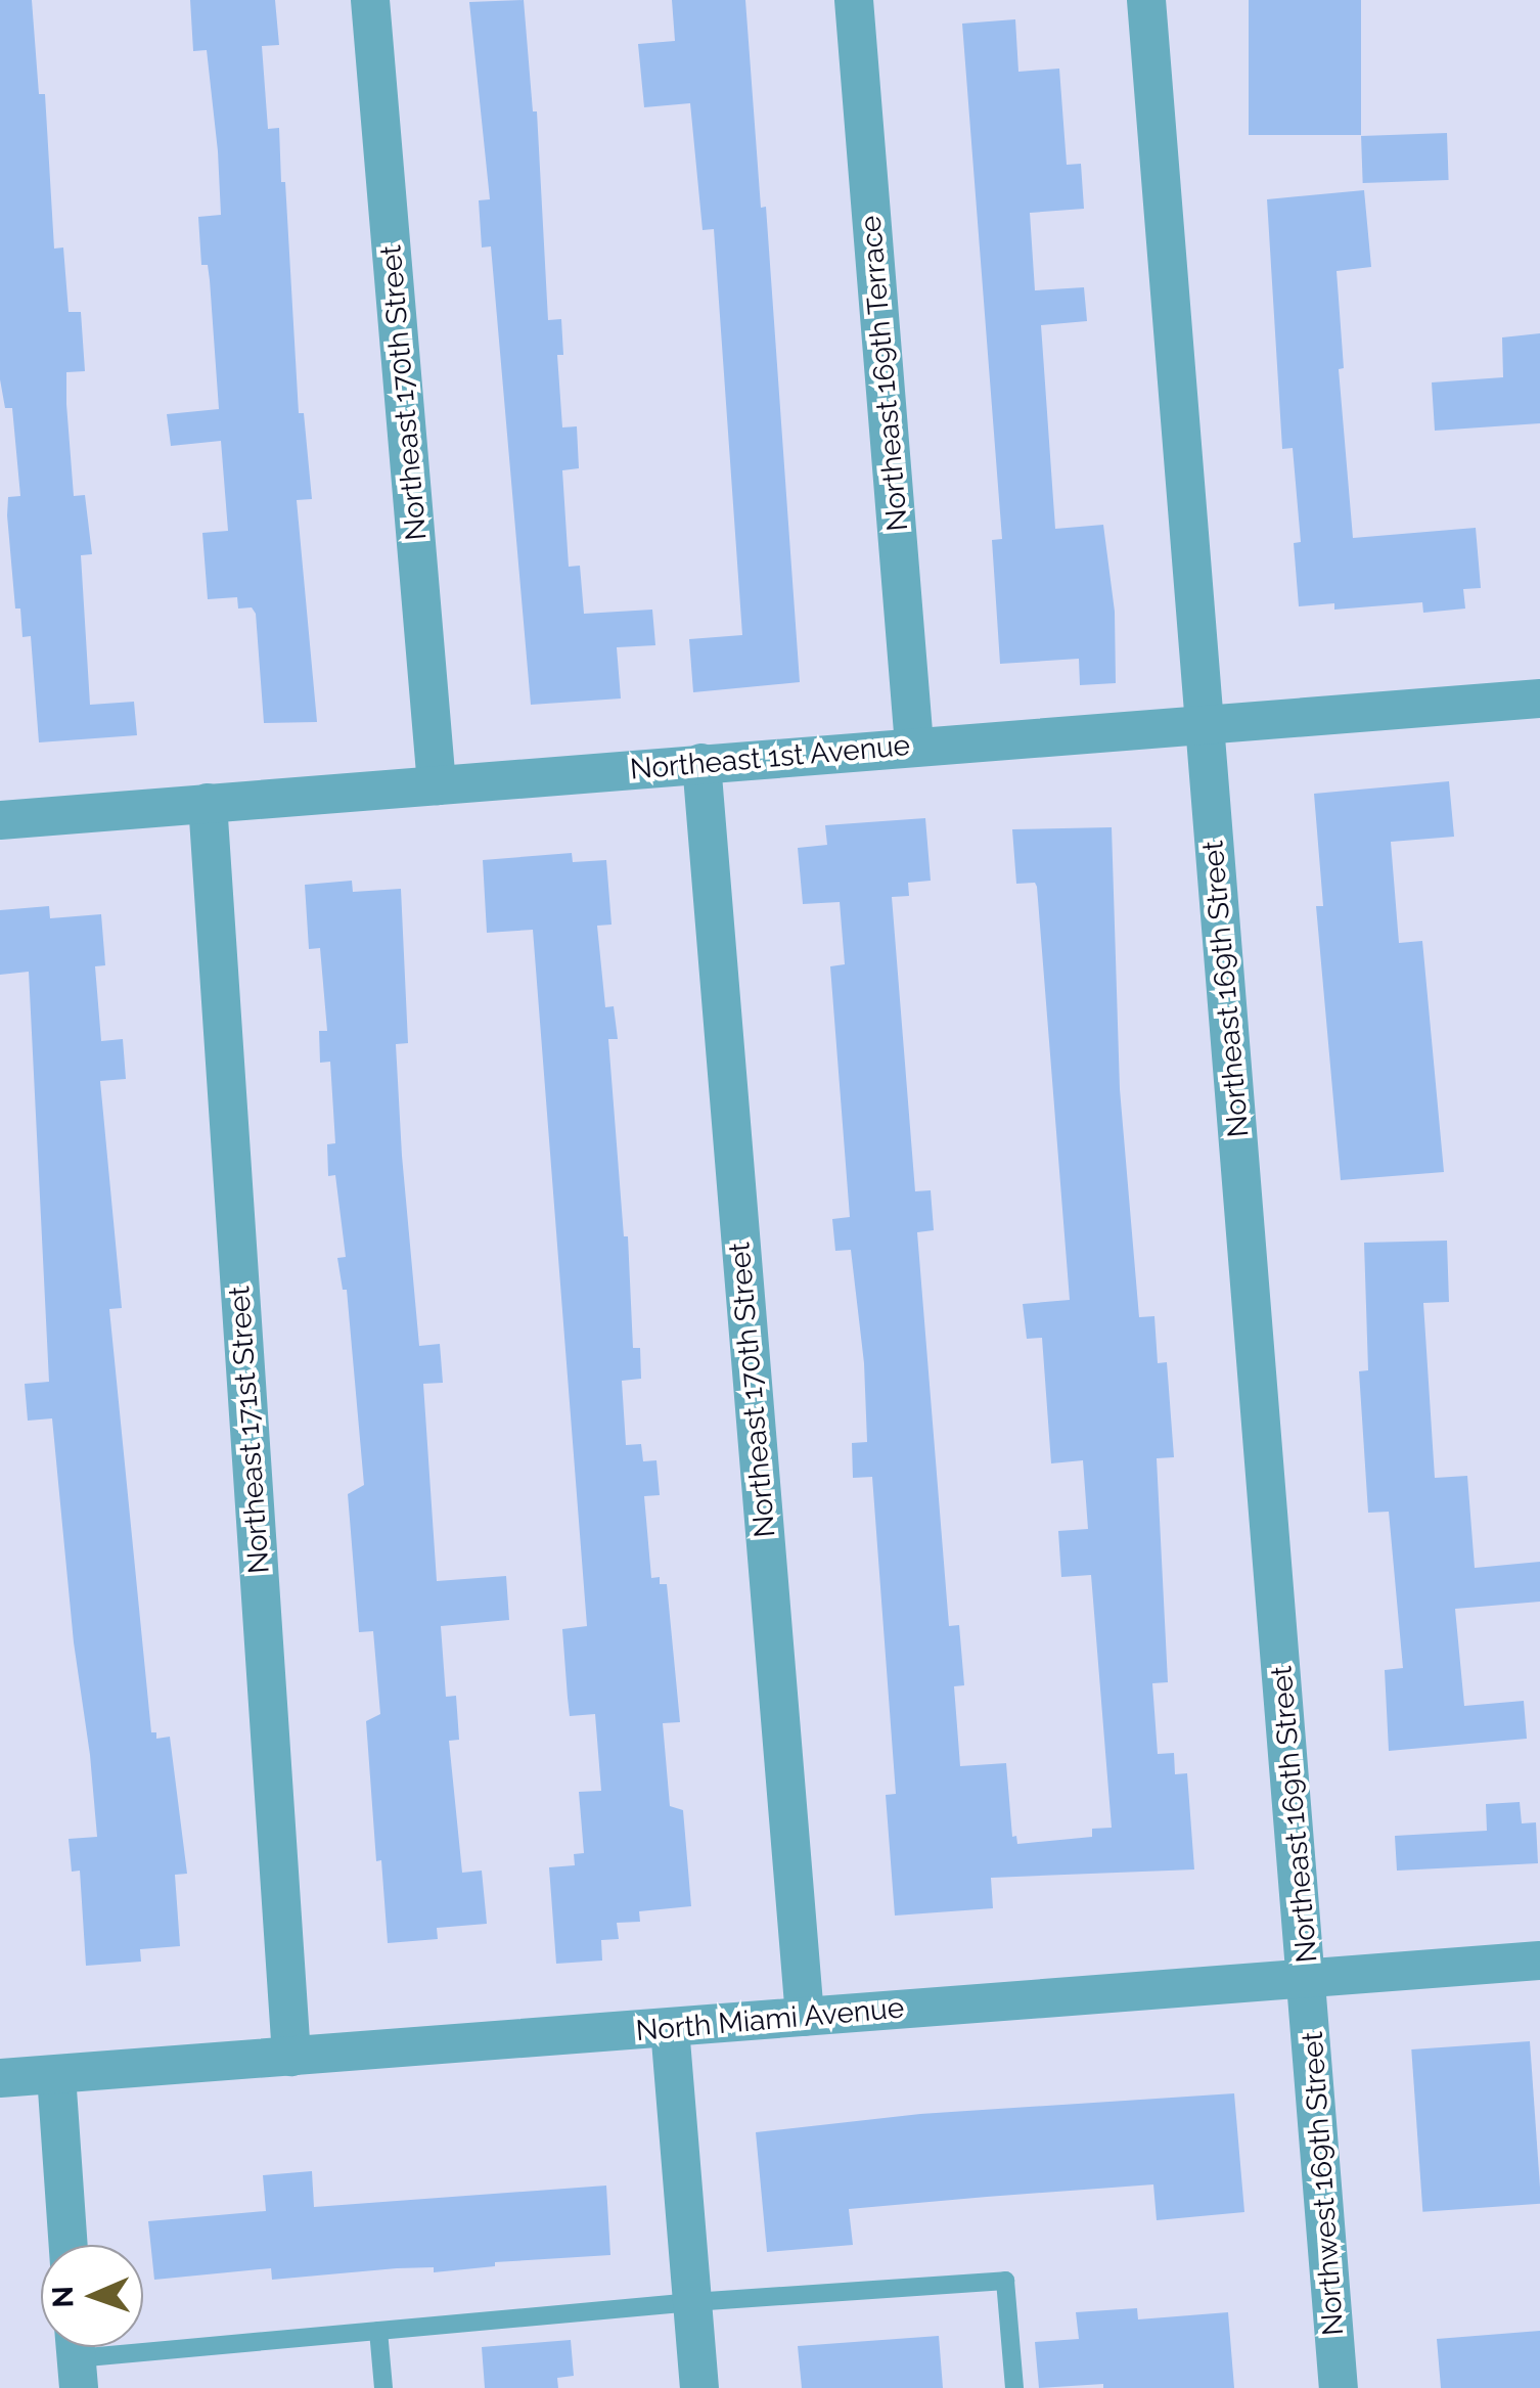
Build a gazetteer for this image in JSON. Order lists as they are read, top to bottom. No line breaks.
{"streets":{"street":["Northeast 169th Terrace","Northeast 170th Street","Northeast 1st Avenue","Northeast 169th Street","Northeast 171st Street","North Miami Avenue","Northwest 169th Street"]},"crossings":[["Northeast 169th Terrace","Northeast 1st Avenue"],["Northeast 170th Street","Northeast 1st Avenue"],["Northeast 170th Street","North Miami Avenue"],["Northeast 1st Avenue","Northeast 169th Street"],["Northeast 1st Avenue","Northeast 171st Street"],["Northeast 169th Street","North Miami Avenue"],["Northeast 169th Street","Northwest 169th Street"],["Northeast 171st Street","North Miami Avenue"],["North Miami Avenue","Northwest 169th Street"]],"north":"left"}
